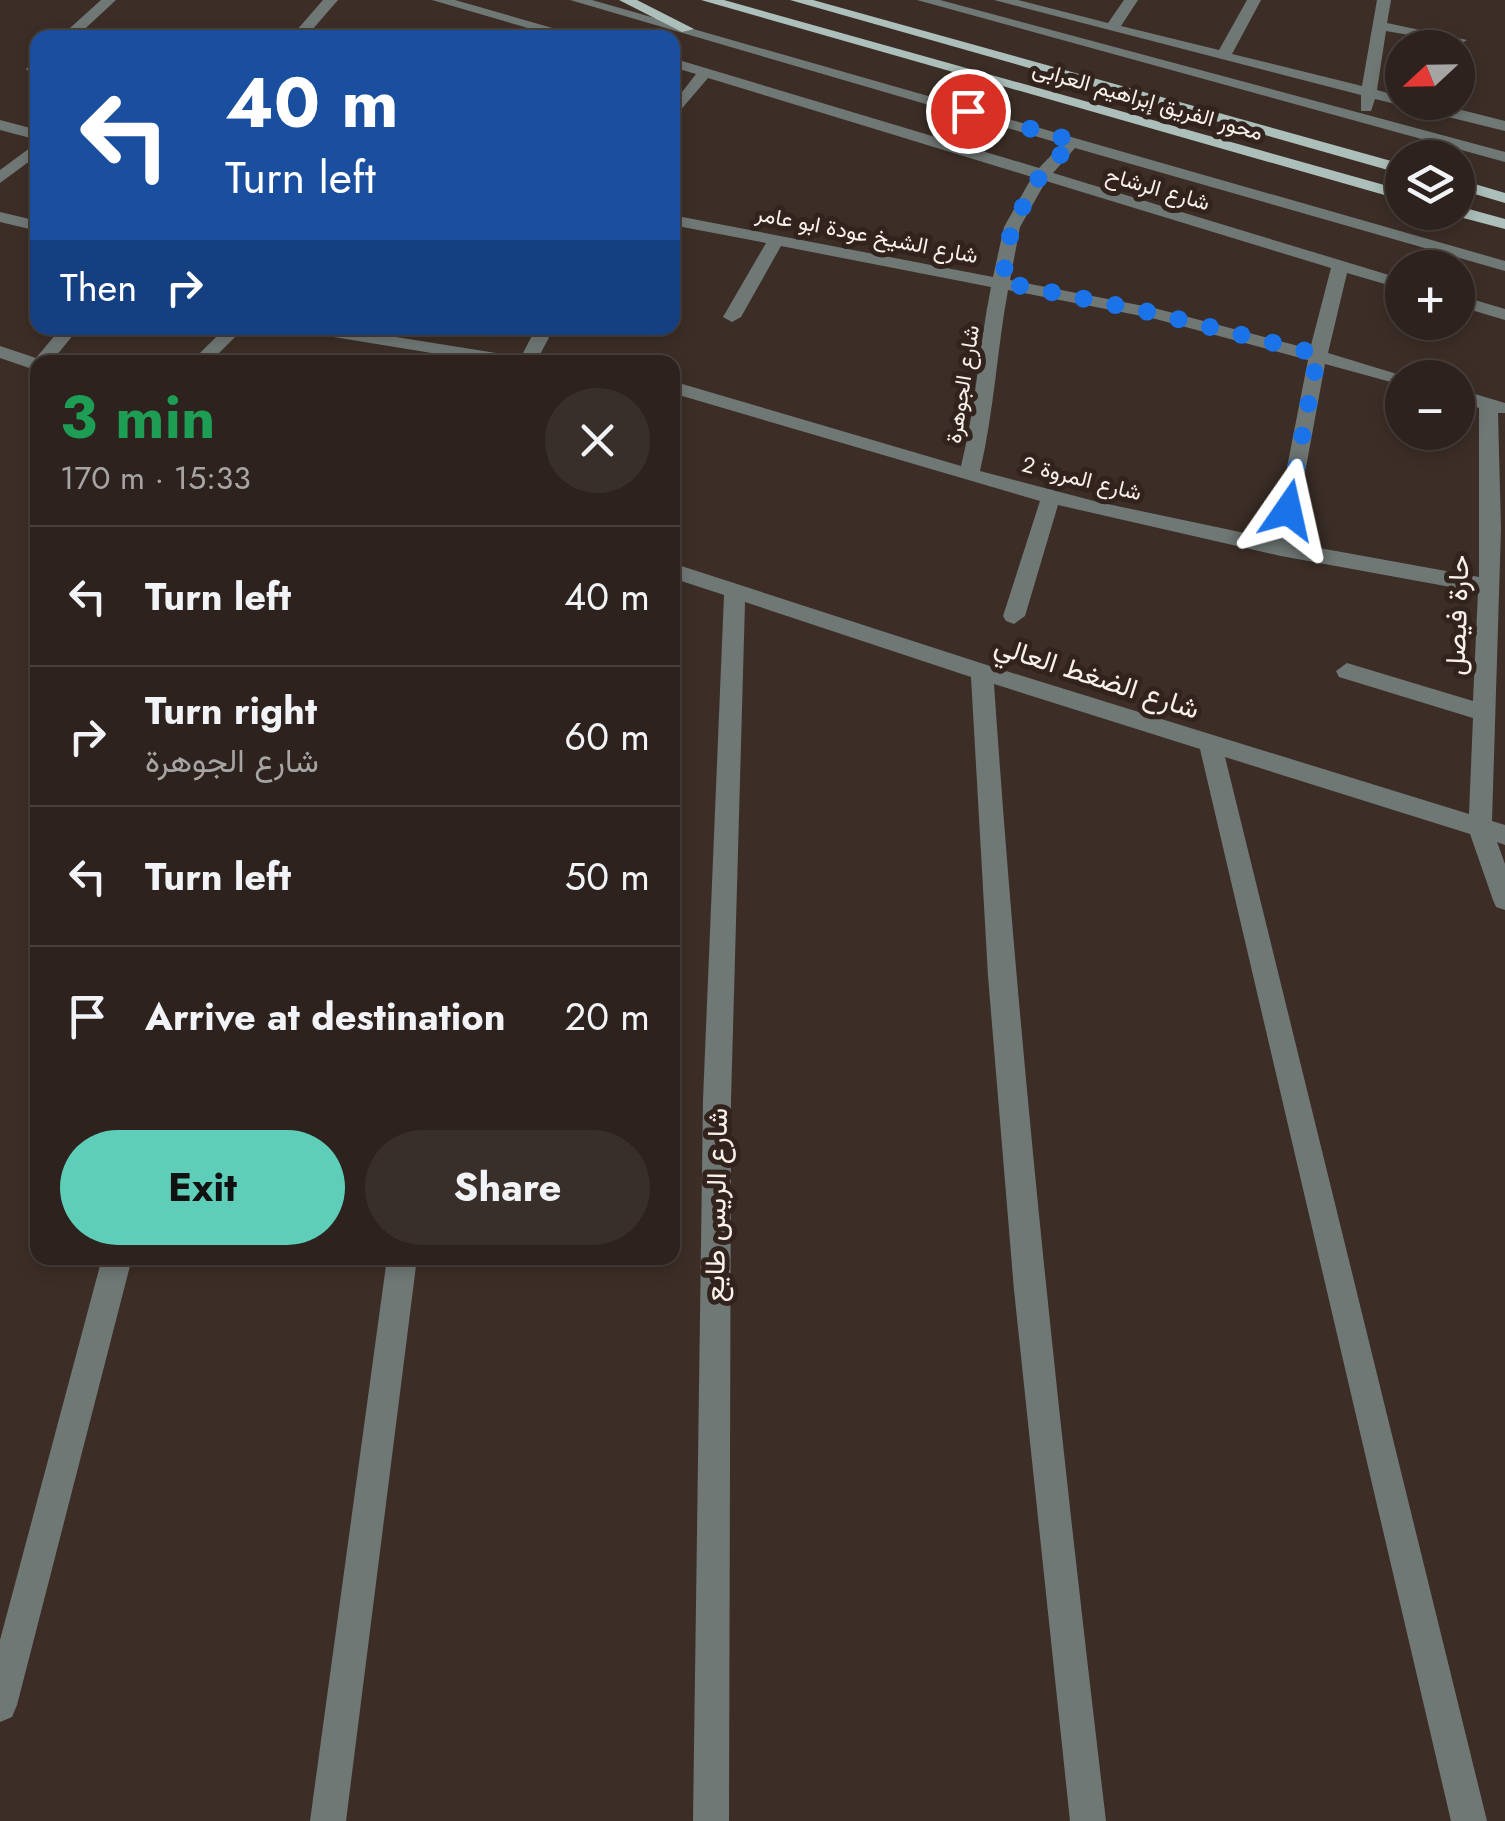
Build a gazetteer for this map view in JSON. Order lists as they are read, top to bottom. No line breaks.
{"streets":{"main road":["محور الفريق إبراهيم العرابى"],"street":["شارع الرشاح","شارع الشيخ عودة ابو عامر","شارع الجوهرة","شارع المروة 2","حارة فيصل","شارع الضغط العالي","شارع الريس طايع"]},"crossings":[["شارع الرشاح","شارع الجوهرة"],["شارع الشيخ عودة ابو عامر","شارع الجوهرة"],["شارع الجوهرة","شارع المروة 2"],["شارع المروة 2","حارة فيصل"],["حارة فيصل","شارع الضغط العالي"],["شارع الضغط العالي","شارع الريس طايع"]],"north":"left","page":{"map_buttons":["+","−"],"turn":["40 m","Turn left"],"then":"Then","heading":["3 min","170 m · 15:33"],"list":[{"name":"Turn left","value":"40 m"},{"name":"Turn right","note":"شارع الجوهرة","value":"60 m"},{"name":"Turn left","value":"50 m"},{"name":"Arrive at destination","value":"20 m"}],"buttons":["Exit","Share"]}}
